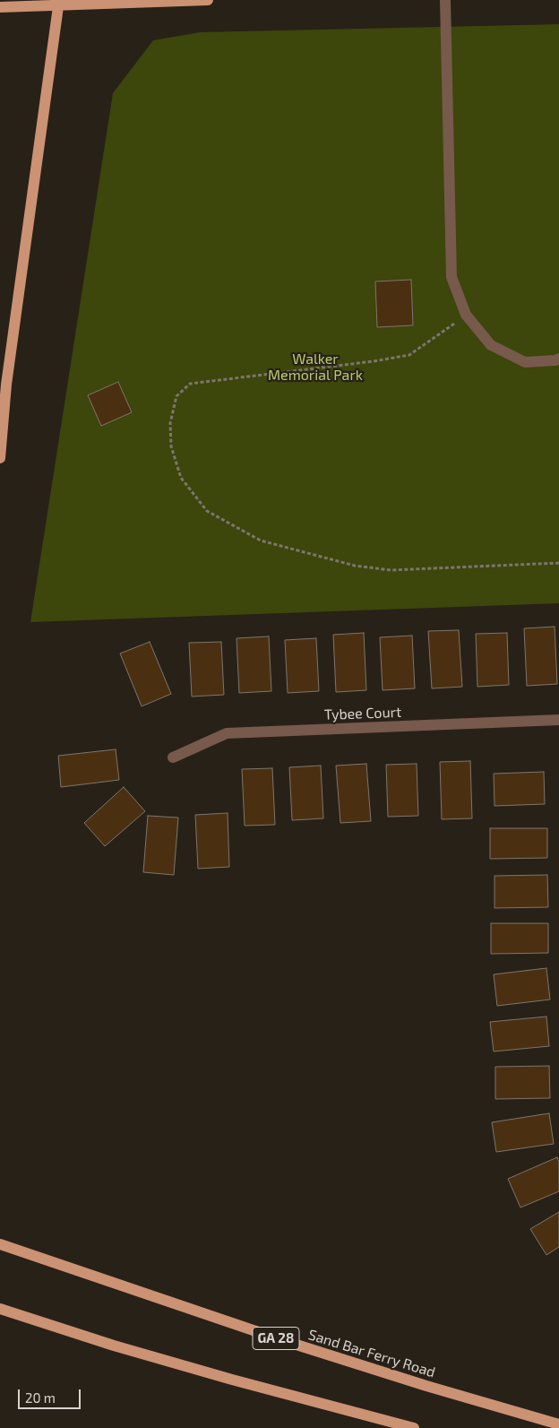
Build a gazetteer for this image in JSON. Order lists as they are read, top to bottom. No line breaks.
{"streets":{"main road":["GA 28","Sand Bar Ferry Road"],"street":["Tybee Court"]},"parks":["Walker Memorial Park"],"scale_bar":"20 m"}
